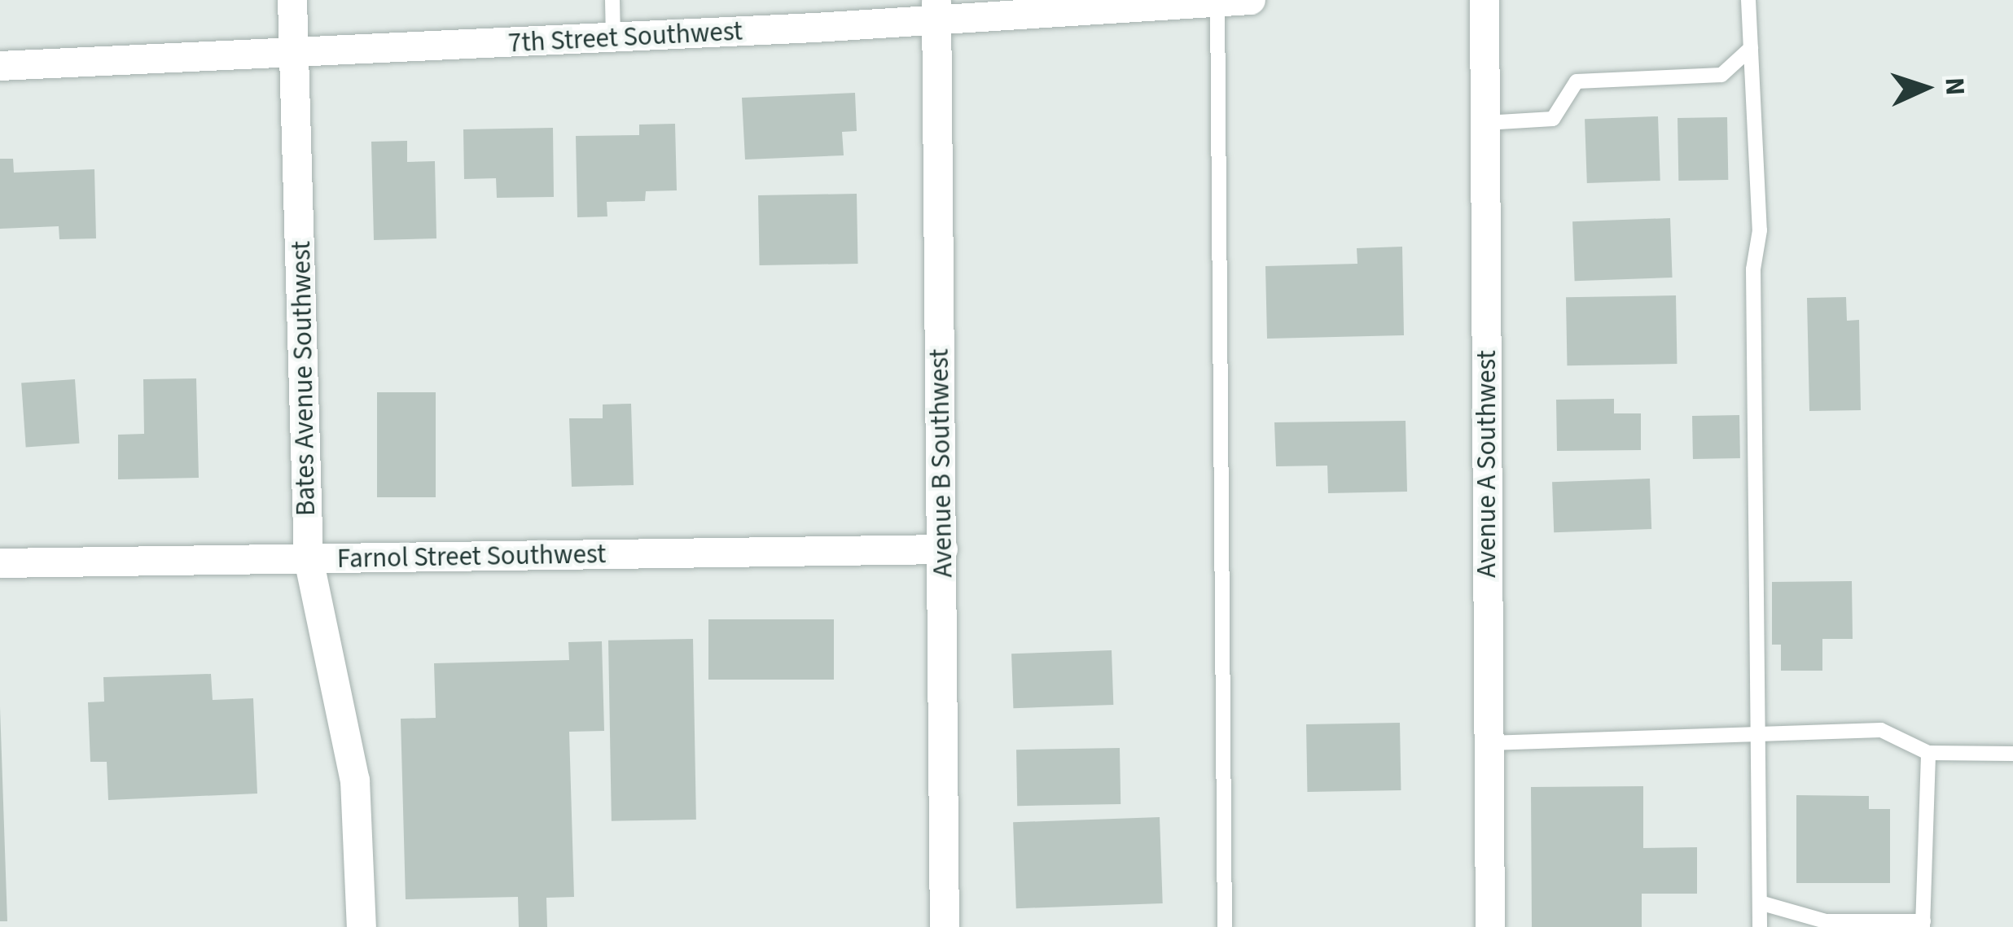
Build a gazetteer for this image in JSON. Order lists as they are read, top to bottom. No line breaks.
{"streets":{"street":["7th Street Southwest","Bates Avenue Southwest","Avenue B Southwest","Avenue A Southwest","Farnol Street Southwest"]},"crossings":[["7th Street Southwest","Bates Avenue Southwest"],["7th Street Southwest","Avenue B Southwest"],["Bates Avenue Southwest","Farnol Street Southwest"],["Avenue B Southwest","Farnol Street Southwest"]],"north":"right"}
